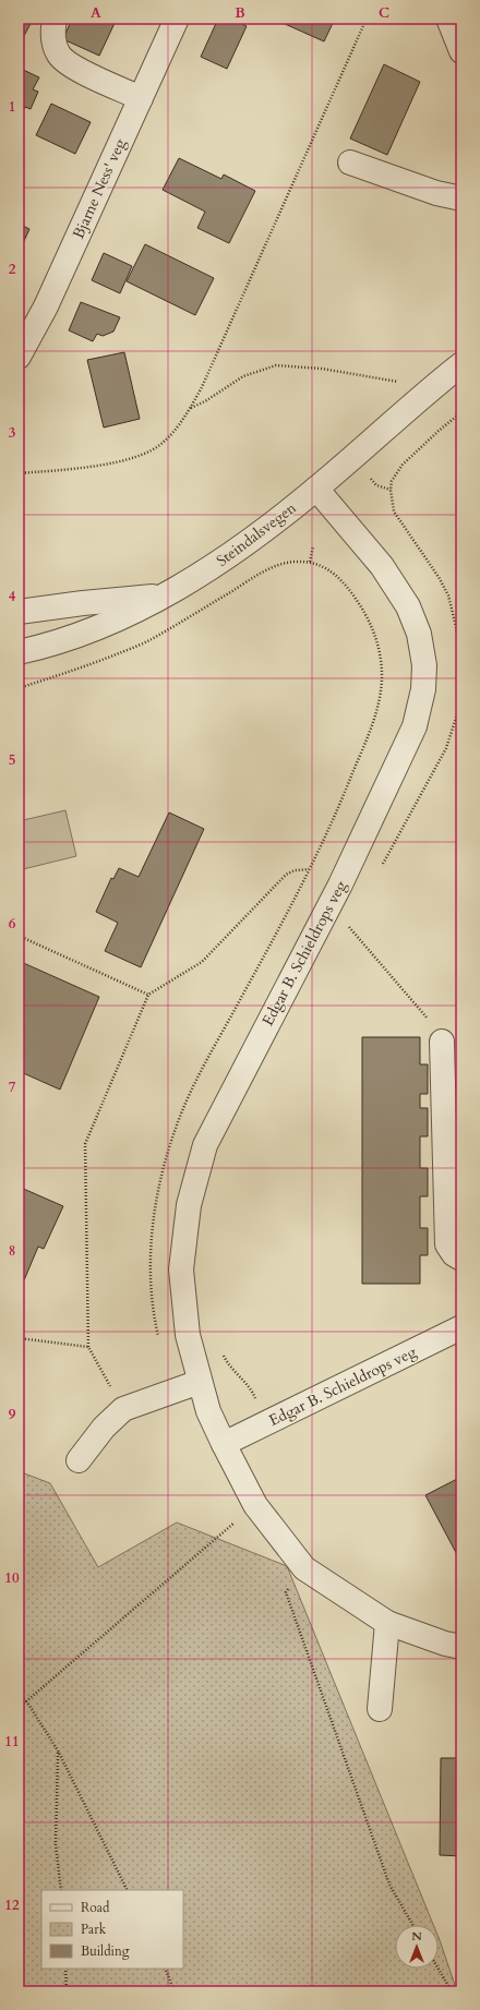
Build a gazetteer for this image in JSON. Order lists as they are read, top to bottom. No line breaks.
{"streets":{"street":["Bjarne Ness' veg","Steindalsvegen","Edgar B. Schieldrops veg"]},"crossings":[["Steindalsvegen","Edgar B. Schieldrops veg"]],"legend":["Road","Park","Building"],"north":"top","grid":{"columns":["A","B","C"],"rows":["1","2","3","4","5","6","7","8","9","10","11","12"]}}
